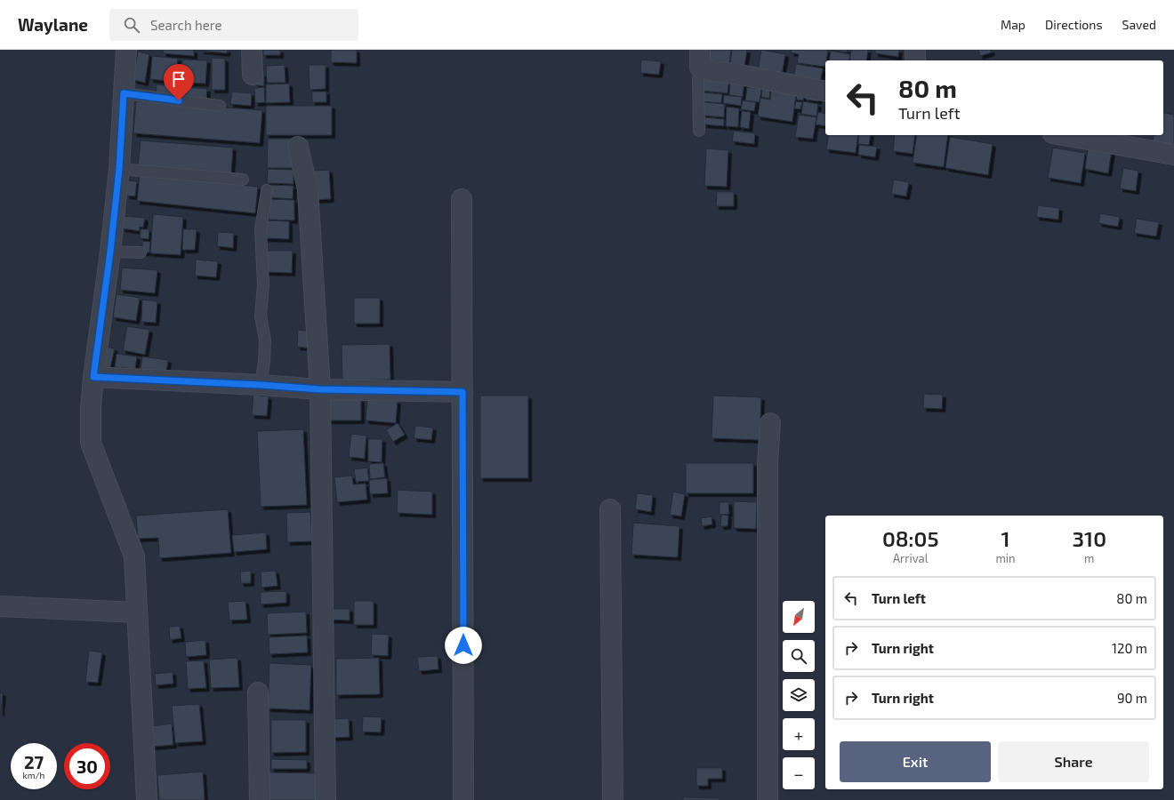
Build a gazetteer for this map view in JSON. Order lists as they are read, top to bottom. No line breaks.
{"north":"bottom left","page":{"header":"Waylane","search":"Search here","nav":["Map","Directions","Saved"],"turn":["80 m","Turn left"],"eta":["08:05","Arrival","1","min","310","m"],"list":[{"name":"Turn left","value":"80 m"},{"name":"Turn right","value":"120 m"},{"name":"Turn right","value":"90 m"}],"map_buttons":["+","−"],"buttons":["Exit","Share"],"speed":"27 km/h","limit":"30"}}
